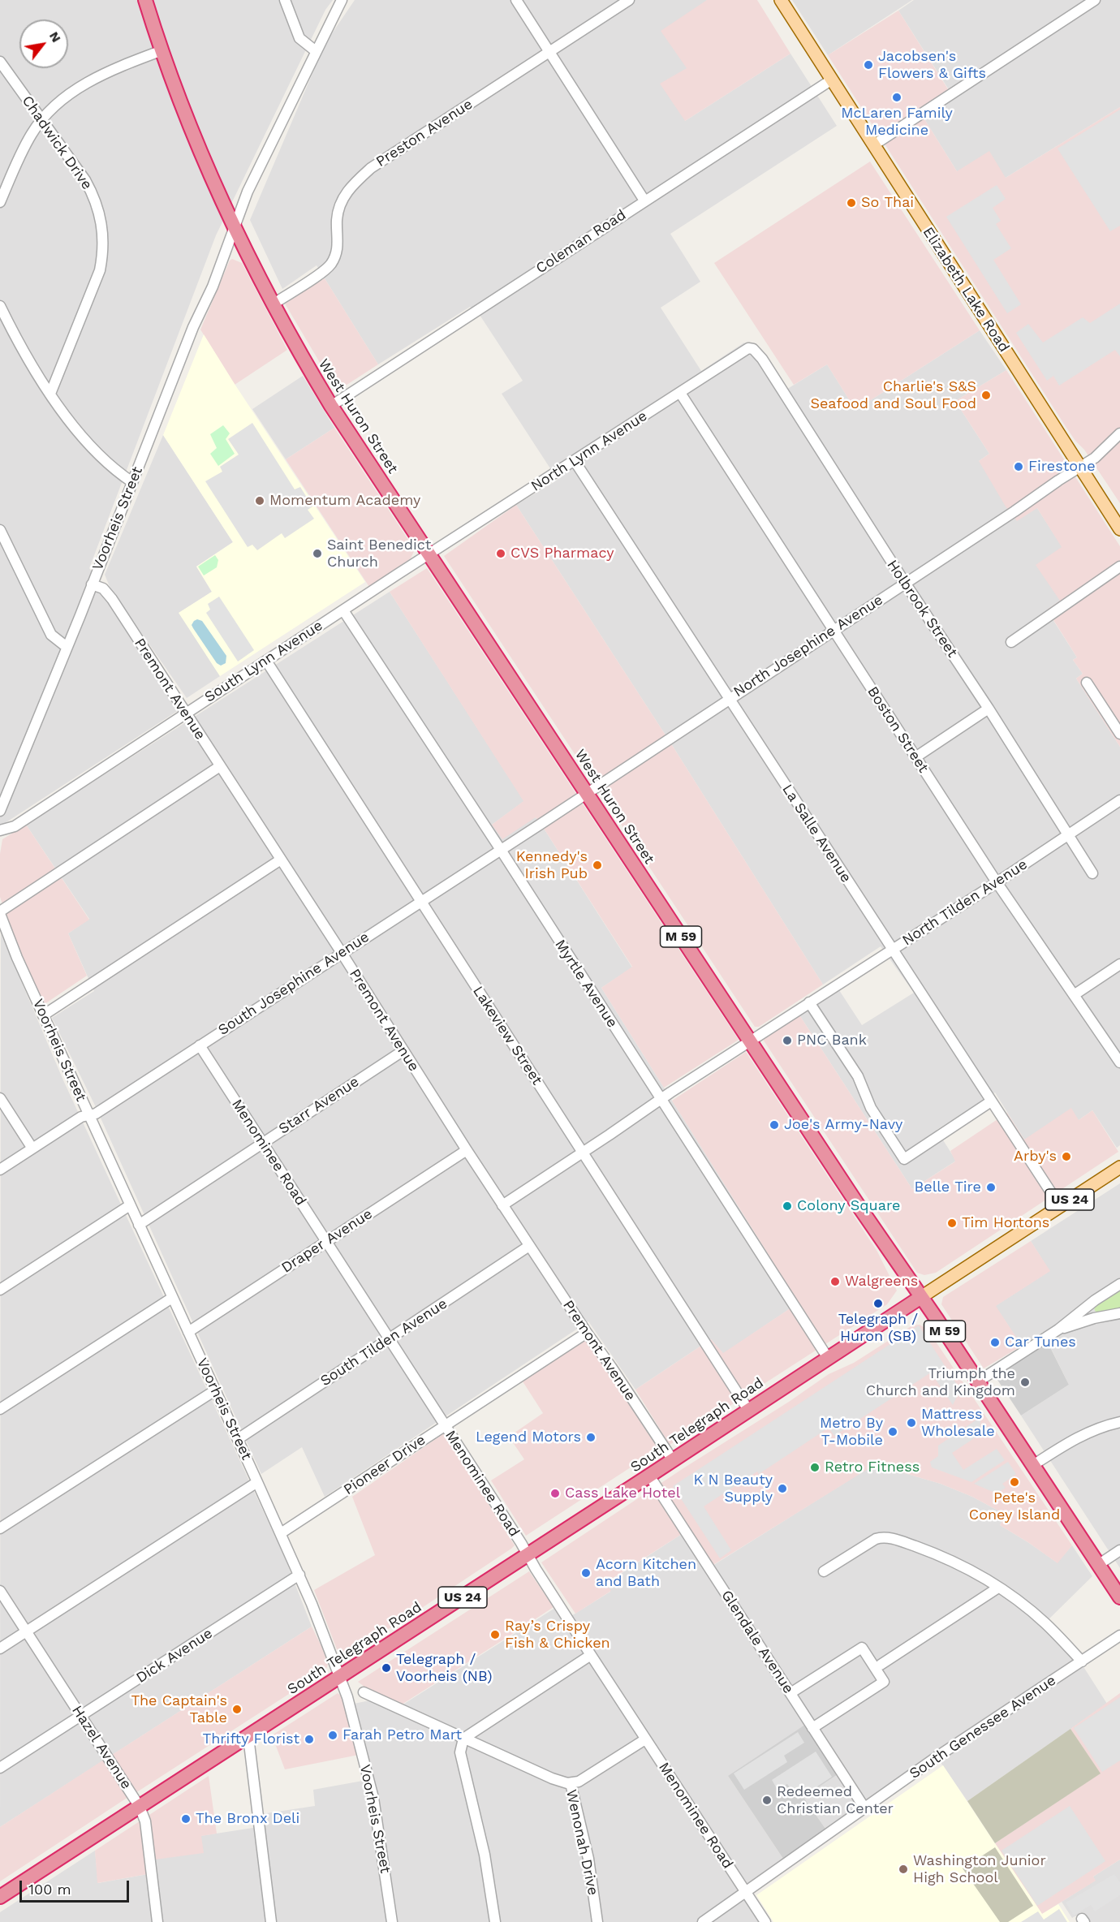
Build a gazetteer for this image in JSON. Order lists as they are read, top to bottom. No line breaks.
{"streets":{"highway":["West Huron Street","M 59","US 24","South Telegraph Road"],"main road":["Elizabeth Lake Road"],"street":["Preston Avenue","Chadwick Drive","Coleman Road","North Lynn Avenue","Voorheis Street","Holbrook Street","North Josephine Avenue","South Lynn Avenue","Premont Avenue","Boston Street","La Salle Avenue","North Tilden Avenue","South Josephine Avenue","Myrtle Avenue","Lakeview Street","Starr Avenue","Menominee Road","Draper Avenue","South Tilden Avenue","Pioneer Drive","Glendale Avenue","Dick Avenue","South Genessee Avenue","Hazel Avenue","Wenonah Drive"]},"crossings":[["Preston Avenue","West Huron Street"],["Coleman Road","Elizabeth Lake Road"],["Coleman Road","West Huron Street"],["Elizabeth Lake Road","North Josephine Avenue"],["West Huron Street","North Lynn Avenue"],["West Huron Street","Voorheis Street"],["West Huron Street","North Josephine Avenue"],["West Huron Street","South Lynn Avenue"],["West Huron Street","North Tilden Avenue"],["West Huron Street","South Josephine Avenue"],["West Huron Street","US 24"],["West Huron Street","South Telegraph Road"],["North Lynn Avenue","Holbrook Street"],["North Lynn Avenue","South Lynn Avenue"],["North Lynn Avenue","Boston Street"],["North Lynn Avenue","La Salle Avenue"],["Voorheis Street","Premont Avenue"],["Voorheis Street","South Josephine Avenue"],["Voorheis Street","Starr Avenue"],["Voorheis Street","Draper Avenue"],["Voorheis Street","South Tilden Avenue"],["Voorheis Street","South Telegraph Road"],["Voorheis Street","Pioneer Drive"],["Voorheis Street","Dick Avenue"],["Holbrook Street","North Josephine Avenue"],["Holbrook Street","North Tilden Avenue"],["North Josephine Avenue","Boston Street"],["North Josephine Avenue","La Salle Avenue"],["North Josephine Avenue","South Josephine Avenue"],["South Lynn Avenue","Premont Avenue"],["South Lynn Avenue","Myrtle Avenue"],["South Lynn Avenue","Lakeview Street"],["Premont Avenue","South Josephine Avenue"],["Premont Avenue","Starr Avenue"],["Premont Avenue","Draper Avenue"],["Premont Avenue","South Tilden Avenue"],["Premont Avenue","South Telegraph Road"],["Premont Avenue","Pioneer Drive"],["Boston Street","North Tilden Avenue"],["La Salle Avenue","North Tilden Avenue"],["La Salle Avenue","US 24"],["South Josephine Avenue","Myrtle Avenue"],["South Josephine Avenue","Lakeview Street"],["South Josephine Avenue","Menominee Road"],["Myrtle Avenue","South Telegraph Road"],["Lakeview Street","South Telegraph Road"],["Starr Avenue","Menominee Road"],["Menominee Road","Draper Avenue"],["Menominee Road","South Tilden Avenue"],["Menominee Road","South Telegraph Road"],["Menominee Road","Pioneer Drive"],["Menominee Road","South Genessee Avenue"],["US 24","South Telegraph Road"],["South Telegraph Road","Glendale Avenue"],["South Telegraph Road","Hazel Avenue"],["Glendale Avenue","South Genessee Avenue"],["Dick Avenue","Hazel Avenue"]],"places":["Jacobsen's Flowers & Gifts","McLaren Family Medicine","So Thai","Charlie's S&S Seafood and Soul Food","Firestone","Momentum Academy","Saint Benedict Church","CVS Pharmacy","Kennedy's Irish Pub","PNC Bank","Joe's Army-Navy","Arby's","Belle Tire","Colony Square","Tim Hortons","Walgreens","Telegraph / Huron (SB)","Car Tunes","Triumph the Church and Kingdom","Mattress Wholesale","Metro By T-Mobile","Legend Motors","Retro Fitness","Pete's Coney Island","K N Beauty Supply","Cass Lake Hotel","Acorn Kitchen and Bath","Ray’s Crispy Fish & Chicken","Telegraph / Voorheis (NB)","The Captain's Table","Farah Petro Mart","Thrifty Florist","Redeemed Christian Center","The Bronx Deli","Washington Junior High School"],"scale_bar":"100 m","north":"top right"}
